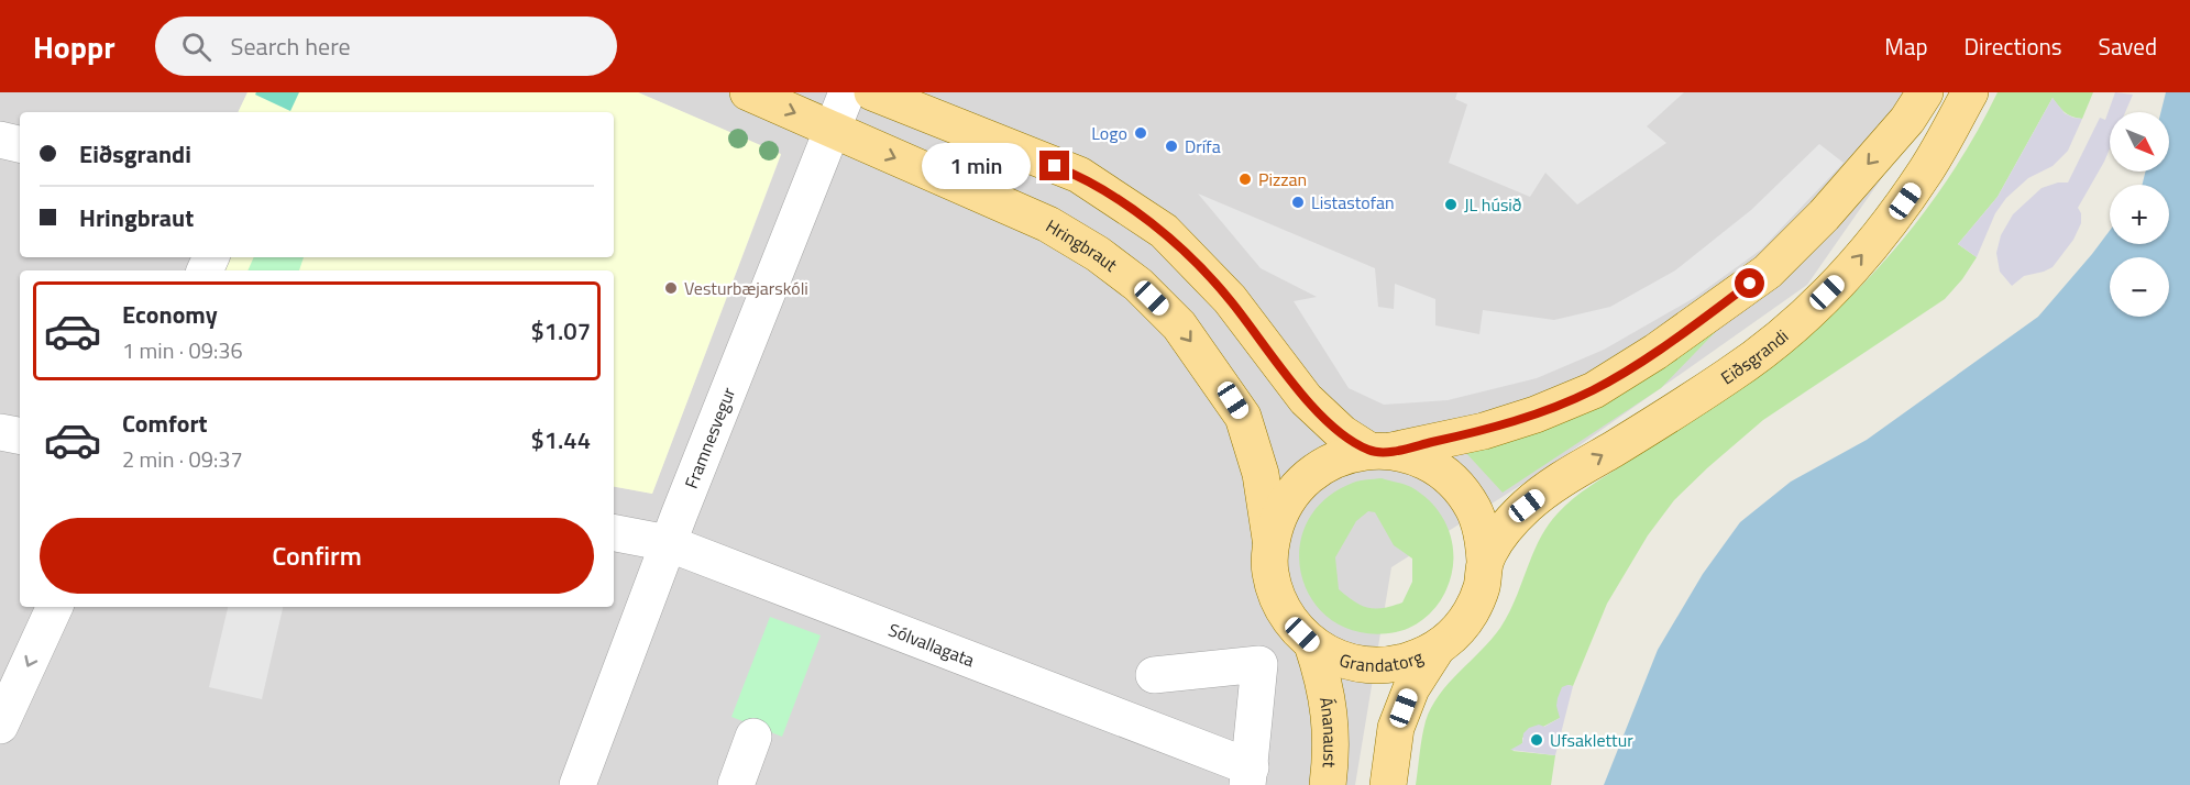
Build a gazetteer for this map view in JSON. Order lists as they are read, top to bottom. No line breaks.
{"streets":{"main road":["Hringbraut","Eiðsgrandi","Grandatorg","Ánanaust"],"street":["Framnesvegur","Sólvallagata"]},"crossings":[["Hringbraut","Eiðsgrandi"],["Hringbraut","Framnesvegur"],["Hringbraut","Grandatorg"],["Hringbraut","Ánanaust"],["Eiðsgrandi","Grandatorg"],["Eiðsgrandi","Ánanaust"],["Framnesvegur","Sólvallagata"],["Grandatorg","Ánanaust"]],"places":["Logo","Drífa","Pizzan","Listastofan","JL húsið","Vesturbæjarskóli","Ufsaklettur"],"north":"bottom right","page":{"header":"Hoppr","search":"Search here","nav":["Map","Directions","Saved"],"map_buttons":["+","−"],"banner":["Eiðsgrandi","Hringbraut"],"bubble":"1 min","list":[{"name":"Economy","note":"1 min · 09:36","value":"$1.07"},{"name":"Comfort","note":"2 min · 09:37","value":"$1.44"}],"buttons":"Confirm"}}
